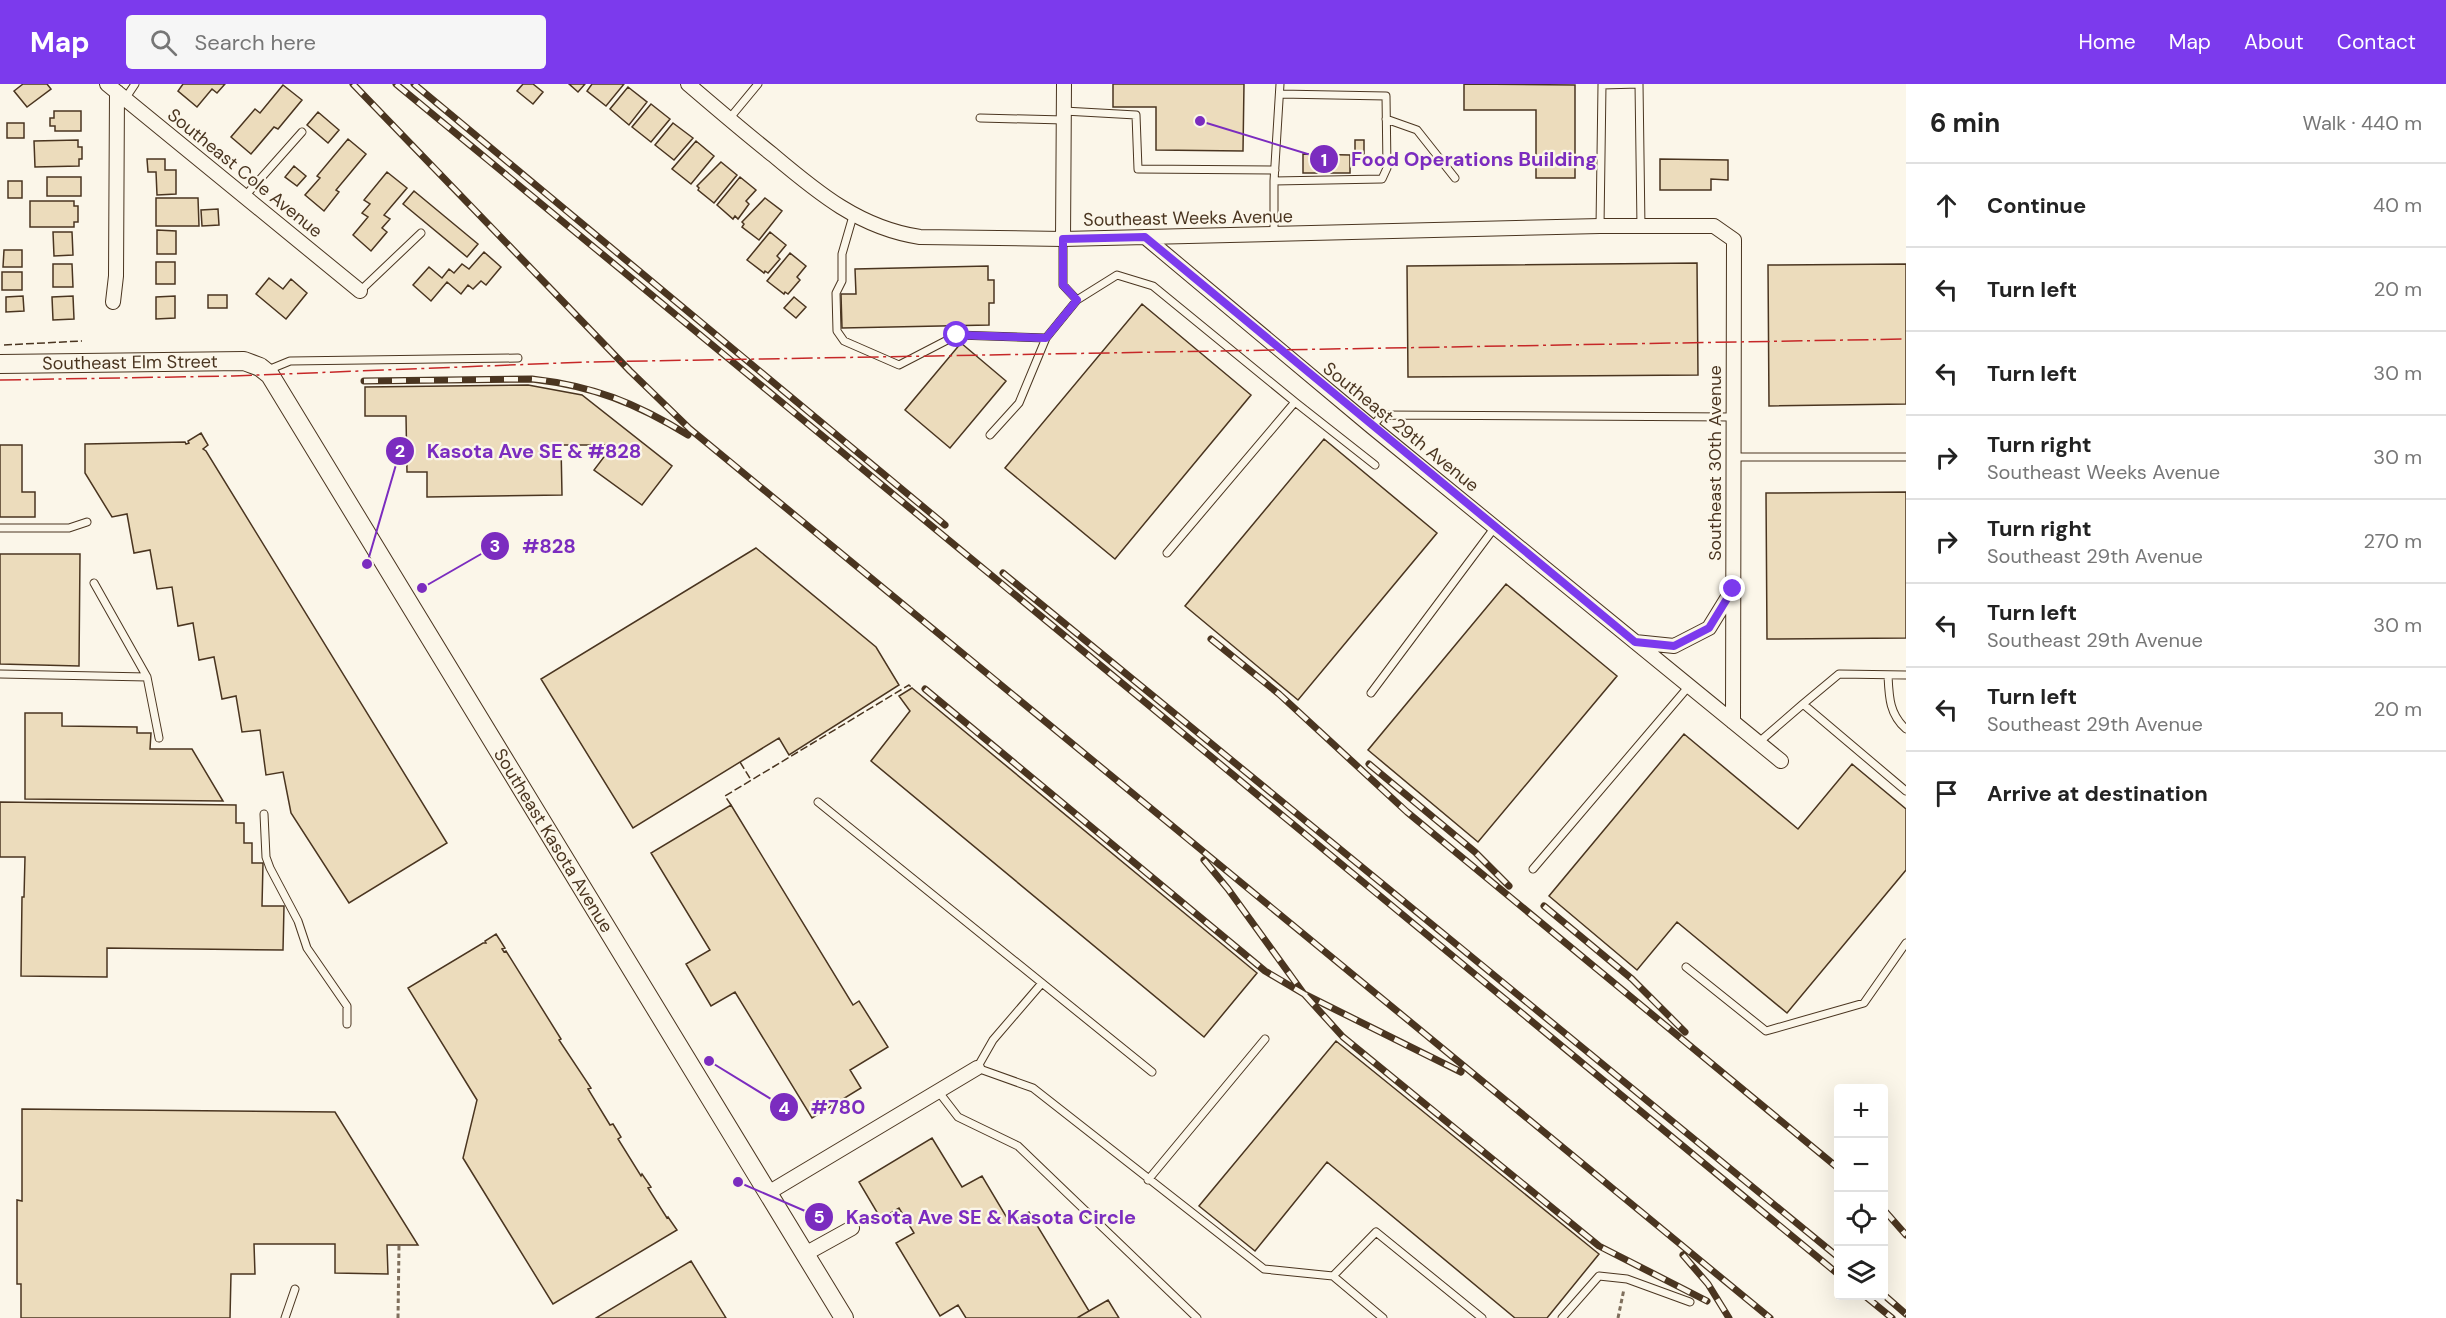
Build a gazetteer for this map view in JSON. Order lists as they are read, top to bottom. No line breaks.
{"streets":{"street":["Southeast Cole Avenue","Southeast Weeks Avenue","Southeast Elm Street","Southeast 29th Avenue","Southeast 30th Avenue","Southeast Kasota Avenue"]},"crossings":[["Southeast Weeks Avenue","Southeast 29th Avenue"],["Southeast Weeks Avenue","Southeast 30th Avenue"],["Southeast Elm Street","Southeast Kasota Avenue"],["Southeast 29th Avenue","Southeast 30th Avenue"]],"places":["Food Operations Building","Kasota Ave SE & #828","#828","#780","Kasota Ave SE & Kasota Circle"],"page":{"header":"Map","search":"Search here","nav":["Home","Map","About","Contact"],"heading":["6 min","Walk · 440 m"],"list":[["Continue","40 m"],["Turn left","20 m"],["Turn left","30 m"],["Turn right","Southeast Weeks Avenue","30 m"],["Turn right","Southeast 29th Avenue","270 m"],["Turn left","Southeast 29th Avenue","30 m"],["Turn left","Southeast 29th Avenue","20 m"],"Arrive at destination"],"map_buttons":["+","−"]}}
